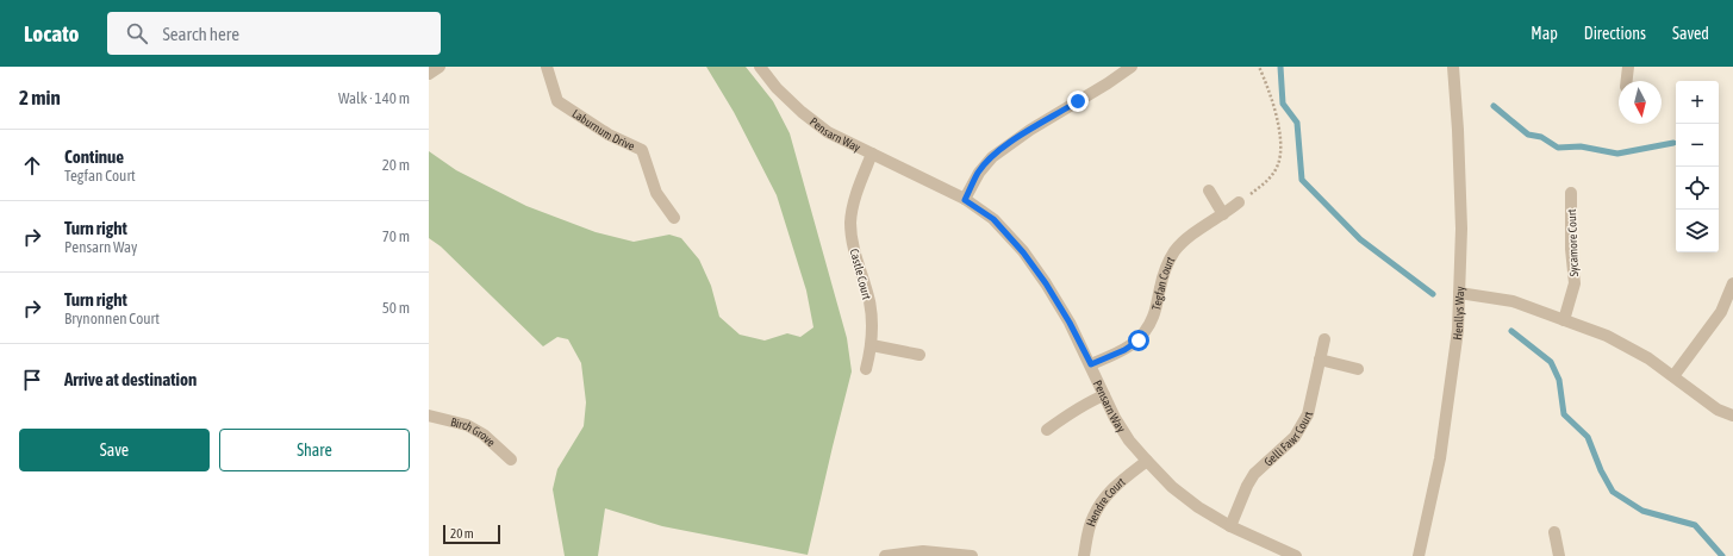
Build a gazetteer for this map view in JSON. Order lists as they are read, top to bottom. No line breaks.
{"streets":{"street":["Laburnum Drive","Pensarn Way","Sycamore Court","Castle Court","Tegfan Court","Henllys Way","Birch Grove","Gelli Fawr Court","Hendre Court"]},"crossings":[["Pensarn Way","Castle Court"],["Pensarn Way","Tegfan Court"],["Pensarn Way","Gelli Fawr Court"],["Pensarn Way","Hendre Court"]],"scale_bar":"20 m","north":"bottom","page":{"header":"Locato","search":"Search here","nav":["Map","Directions","Saved"],"heading":["2 min","Walk · 140 m"],"map_buttons":["+","−"],"list":[["Continue","Tegfan Court","20 m"],["Turn right","Pensarn Way","70 m"],["Turn right","Brynonnen Court","50 m"],"Arrive at destination"],"buttons":["Save","Share"],"scale":"20 m"}}
